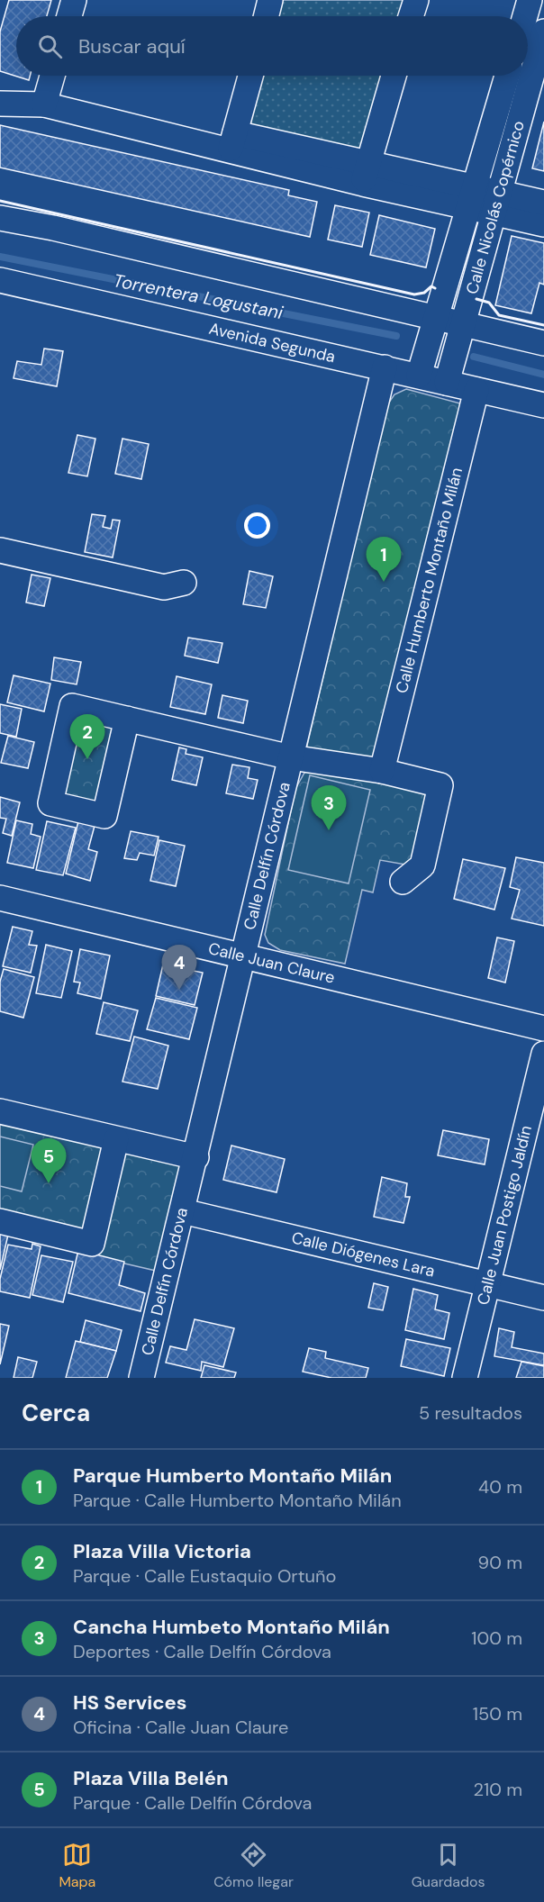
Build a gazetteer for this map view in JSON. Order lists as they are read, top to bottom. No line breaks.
{"streets":{"street":["Calle Nicolás Copérnico","Avenida Segunda","Calle Humberto Montaño Milán","Calle Delfín Córdova","Calle Juan Claure","Calle Juan Postigo Jaldín","Calle Diógenes Lara"]},"crossings":[["Calle Nicolás Copérnico","Avenida Segunda"],["Avenida Segunda","Calle Humberto Montaño Milán"],["Avenida Segunda","Calle Delfín Córdova"],["Calle Delfín Córdova","Calle Juan Claure"],["Calle Delfín Córdova","Calle Diógenes Lara"],["Calle Juan Postigo Jaldín","Calle Diógenes Lara"]],"water":["Torrentera Logustani"],"page":{"search":"Buscar aquí","pins":["1","2","3","4","5"],"heading":["Cerca","5 resultados"],"list":[{"mark":"1","name":"Parque Humberto Montaño Milán","note":"Parque · Calle Humberto Montaño Milán","value":"40 m"},{"mark":"2","name":"Plaza Villa Victoria","note":"Parque · Calle Eustaquio Ortuño","value":"90 m"},{"mark":"3","name":"Cancha Humbeto Montaño Milán","note":"Deportes · Calle Delfín Córdova","value":"100 m"},{"mark":"4","name":"HS Services","note":"Oficina · Calle Juan Claure","value":"150 m"},{"mark":"5","name":"Plaza Villa Belén","note":"Parque · Calle Delfín Córdova","value":"210 m"}],"nav":["Mapa","Cómo llegar","Guardados"]}}
